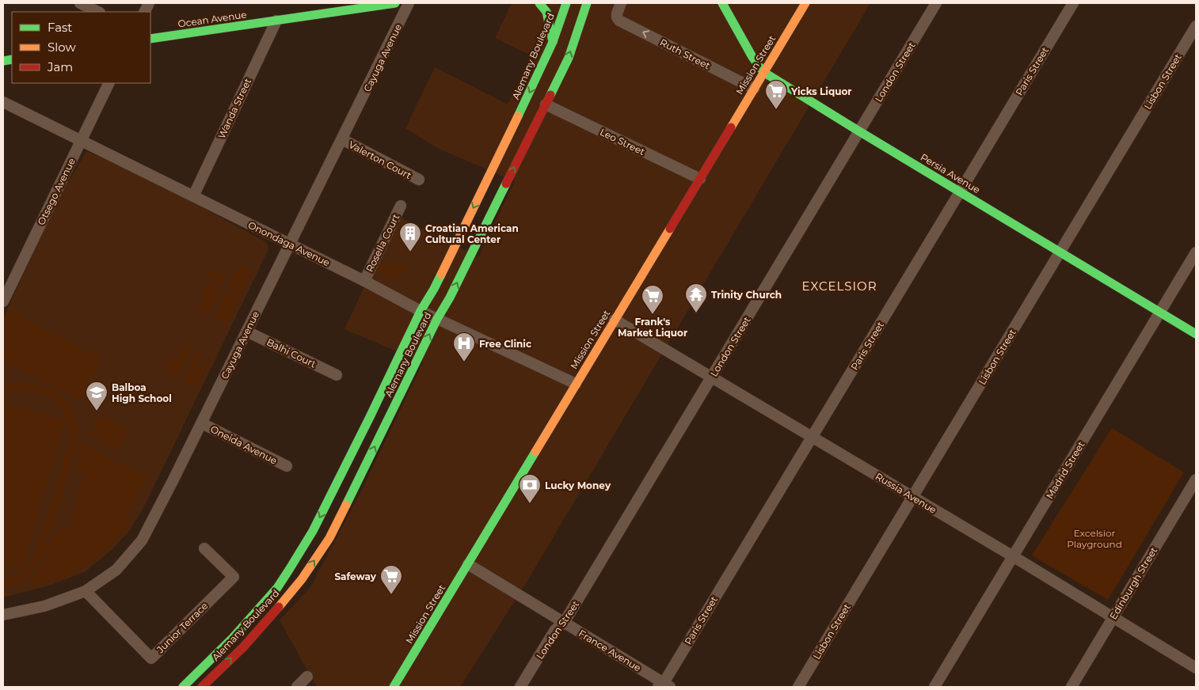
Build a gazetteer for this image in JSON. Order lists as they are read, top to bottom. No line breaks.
{"streets":{"main road":["Ocean Avenue","Alemany Boulevard","Mission Street","Persia Avenue"],"street":["Ruth Street","Cayuga Avenue","Paris Street","London Street","Lisbon Street","Wanda Street","Leo Street","Valerton Court","Otsego Avenue","Rosella Court","Onondaga Avenue","Balhi Court","Oneida Avenue","Madrid Street","Russia Avenue","Edinburgh Street","Junior Terrace","France Avenue"]},"crossings":[["Ocean Avenue","Wanda Street"],["Ruth Street","Mission Street"],["Alemany Boulevard","Leo Street"],["Alemany Boulevard","Onondaga Avenue"],["Cayuga Avenue","Valerton Court"],["Cayuga Avenue","Onondaga Avenue"],["Cayuga Avenue","Balhi Court"],["Cayuga Avenue","Oneida Avenue"],["Cayuga Avenue","Junior Terrace"],["Mission Street","Leo Street"],["Mission Street","Persia Avenue"],["Mission Street","Onondaga Avenue"],["Mission Street","Russia Avenue"],["Mission Street","France Avenue"],["Paris Street","Persia Avenue"],["Paris Street","Russia Avenue"],["Paris Street","France Avenue"],["London Street","Persia Avenue"],["London Street","Russia Avenue"],["London Street","France Avenue"],["Lisbon Street","Persia Avenue"],["Lisbon Street","Russia Avenue"],["Wanda Street","Onondaga Avenue"],["Persia Avenue","Madrid Street"],["Otsego Avenue","Onondaga Avenue"],["Rosella Court","Onondaga Avenue"],["Madrid Street","Russia Avenue"],["Russia Avenue","Edinburgh Street"]],"one_way":["Ruth Street"],"districts":["EXCELSIOR"],"parks":["Excelsior Playground"],"places":{"supermarket":["Yicks Liquor","Frank's Market Liquor","Safeway"],"building":["Croatian American Cultural Center"],"temple":["Trinity Church"],"hospital":["Free Clinic"],"school or university":["Balboa High School"],"bank":["Lucky Money"]},"legend":["Fast","Slow","Jam"]}
